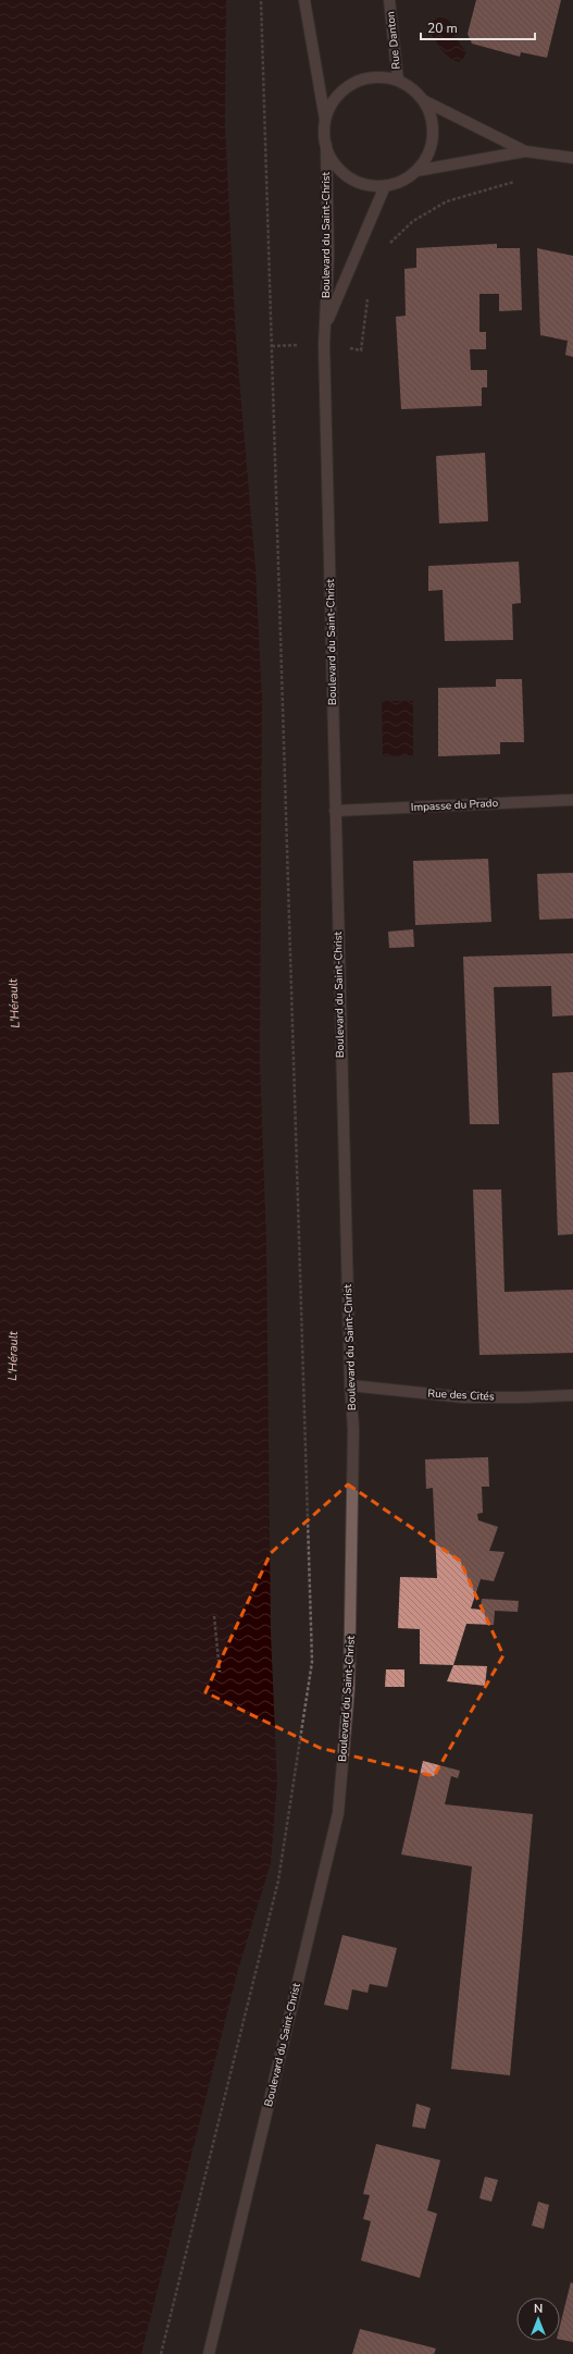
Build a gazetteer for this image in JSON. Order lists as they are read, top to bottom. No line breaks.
{"streets":{"street":["Rue Danton","Boulevard du Saint-Christ","Impasse du Prado","Rue des Cités"]},"crossings":[["Rue Danton","Boulevard du Saint-Christ"],["Boulevard du Saint-Christ","Impasse du Prado"],["Boulevard du Saint-Christ","Rue des Cités"]],"water":["L'Hérault"],"scale_bar":"20 m","north":"top"}
